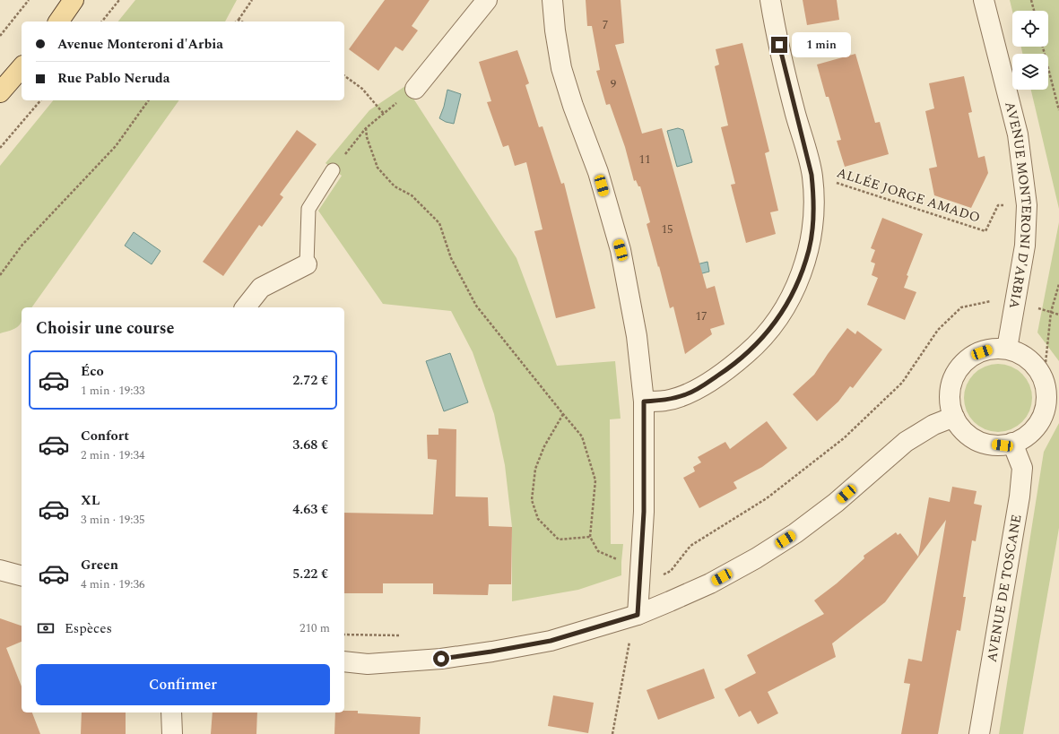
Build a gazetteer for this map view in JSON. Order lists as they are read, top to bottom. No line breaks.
{"streets":{"street":["AVENUE MONTERONI D'ARBIA","AVENUE DE TOSCANE"],"path":["ALLÉE JORGE AMADO"]},"crossings":[["ALLÉE JORGE AMADO","AVENUE MONTERONI D'ARBIA"],["AVENUE MONTERONI D'ARBIA","AVENUE DE TOSCANE"]],"house_numbers":["7","9","11","15","17"],"page":{"banner":["Avenue Monteroni d'Arbia","Rue Pablo Neruda"],"bubble":"1 min","heading":"Choisir une course","list":[{"name":"Éco","note":"1 min · 19:33","value":"2.72 €"},{"name":"Confort","note":"2 min · 19:34","value":"3.68 €"},{"name":"XL","note":"3 min · 19:35","value":"4.63 €"},{"name":"Green","note":"4 min · 19:36","value":"5.22 €"}],"pay":["Espèces","210 m"],"buttons":"Confirmer"}}
